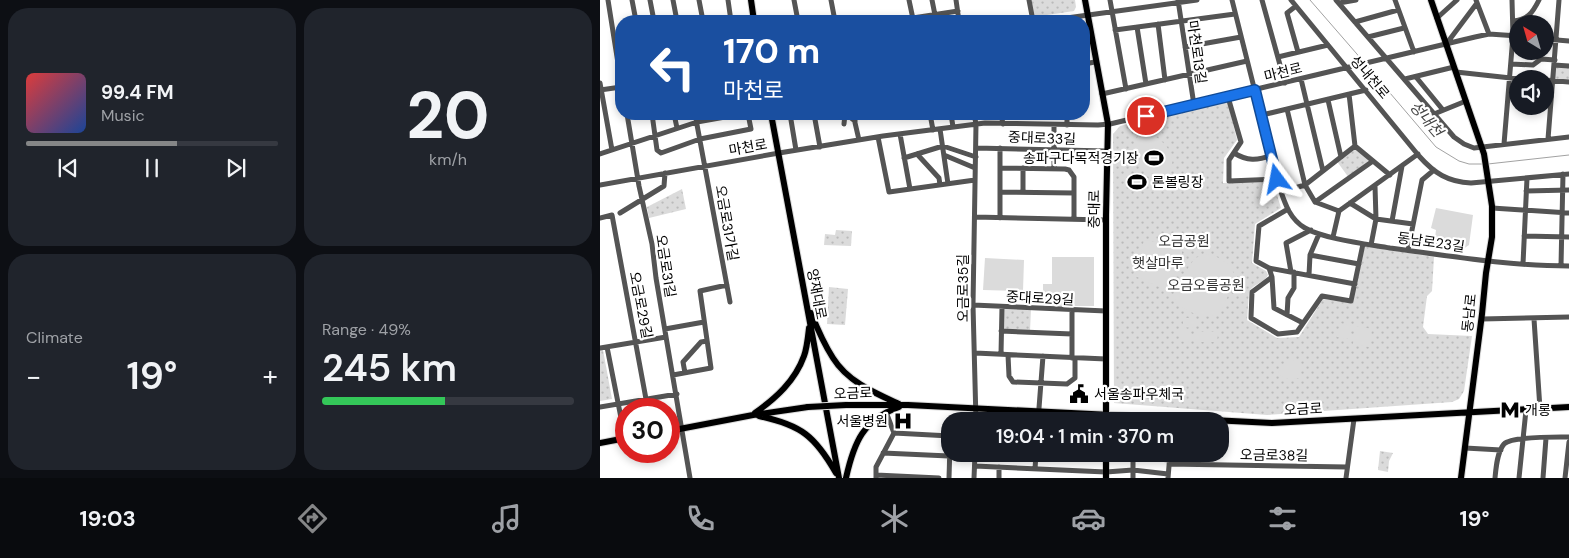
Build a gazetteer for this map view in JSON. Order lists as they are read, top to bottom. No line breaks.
{"streets":{"main road":["중대로","양재대로","동남로","오금로"],"street":["마천로13길","마천로","성내천로","중대로33길","오금로31가길","동남로23길","오금로31길","오금로35길","중대로29길","오금로29길","오금로38길"]},"crossings":[["마천로13길","마천로"],["마천로","성내천로"],["마천로","중대로"],["마천로","오금로31가길"],["마천로","동남로23길"],["마천로","오금로31길"],["마천로","오금로35길"],["마천로","양재대로"],["성내천로","동남로"],["중대로33길","중대로"],["중대로33길","오금로35길"],["중대로","중대로29길"],["동남로23길","동남로"],["오금로31길","오금로"],["오금로35길","중대로29길"],["오금로35길","오금로"],["동남로","오금로"]],"water":["성내천"],"parks":["오금공원","햇살마루","오금오름공원"],"places":{"sports":["송파구다목적경기장","론볼링장"],"public building":["서울송파우체국"],"metro station":["개롱"],"hospital":["서울병원"]},"north":"top left","page":{"tile":[["20","km/h"],"Climate",["Range · 49%","245 km"]],"turn":["170 m","마천로"],"song":["99.4 FM","Music"],"heat":["−","19°","+"],"limit":"30","trip":"19:04 · 1 min · 370 m","tabs":["19:03","19°"]}}
